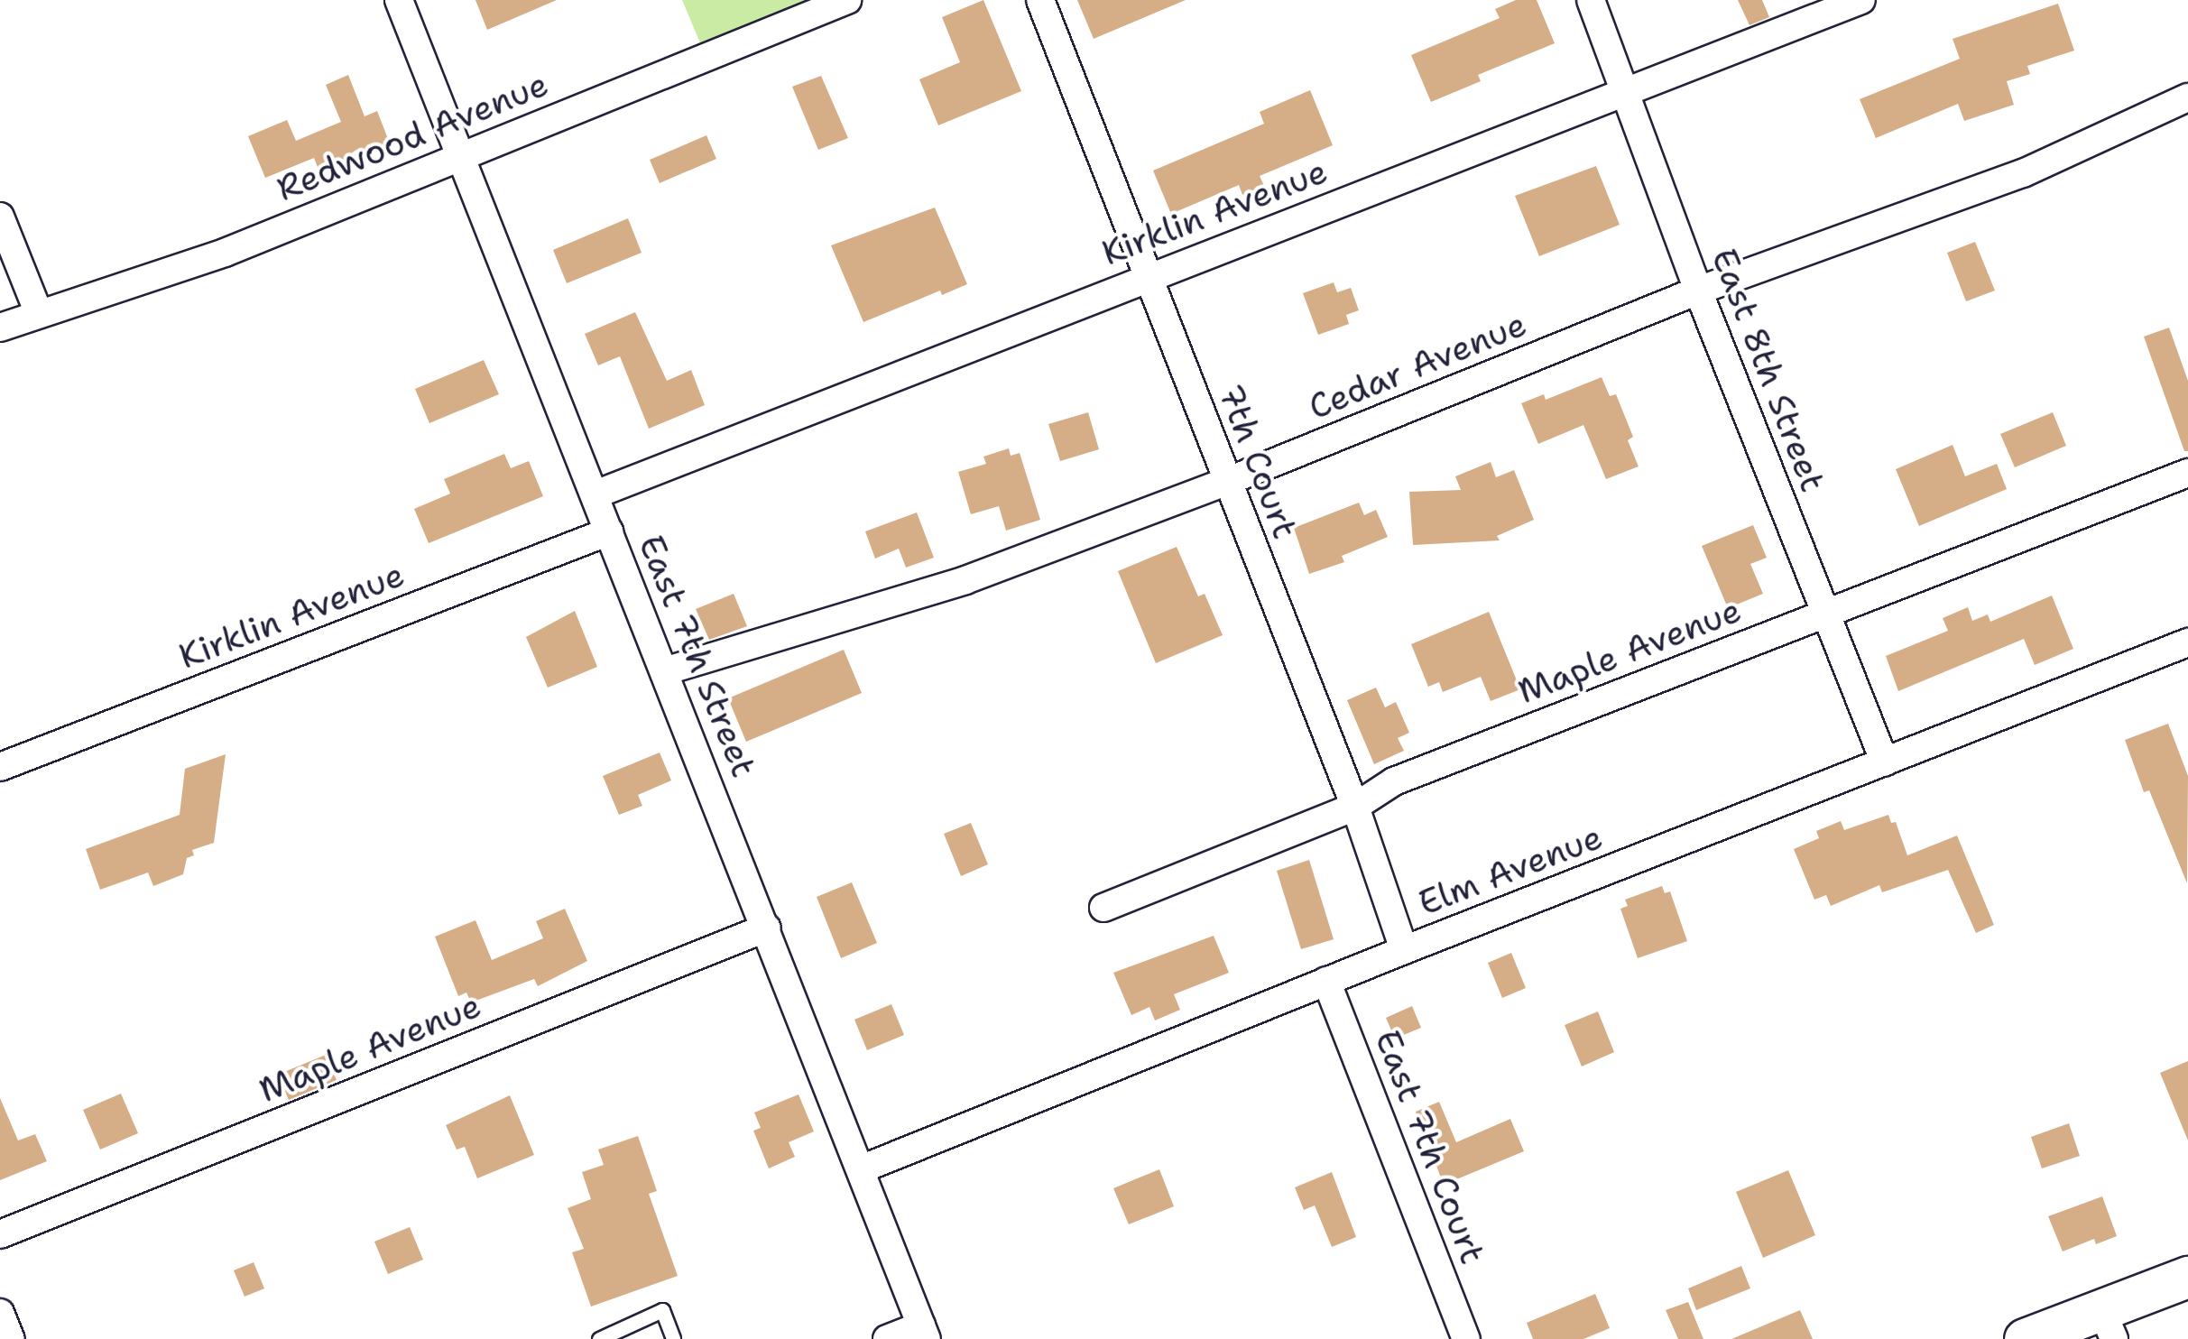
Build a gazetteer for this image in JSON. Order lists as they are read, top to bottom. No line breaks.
{"streets":{"street":["Redwood Avenue","Kirklin Avenue","Cedar Avenue","East 8th Street","7th Court","Maple Avenue","East 7th Street","Elm Avenue","East 7th Court"]},"crossings":[["Redwood Avenue","East 7th Street"],["Kirklin Avenue","East 8th Street"],["Kirklin Avenue","7th Court"],["Kirklin Avenue","East 7th Street"],["Cedar Avenue","East 8th Street"],["Cedar Avenue","7th Court"],["Cedar Avenue","East 7th Street"],["East 8th Street","Maple Avenue"],["East 8th Street","Elm Avenue"],["7th Court","Maple Avenue"],["7th Court","Elm Avenue"],["Maple Avenue","East 7th Street"],["East 7th Street","Elm Avenue"],["Elm Avenue","East 7th Court"]]}
